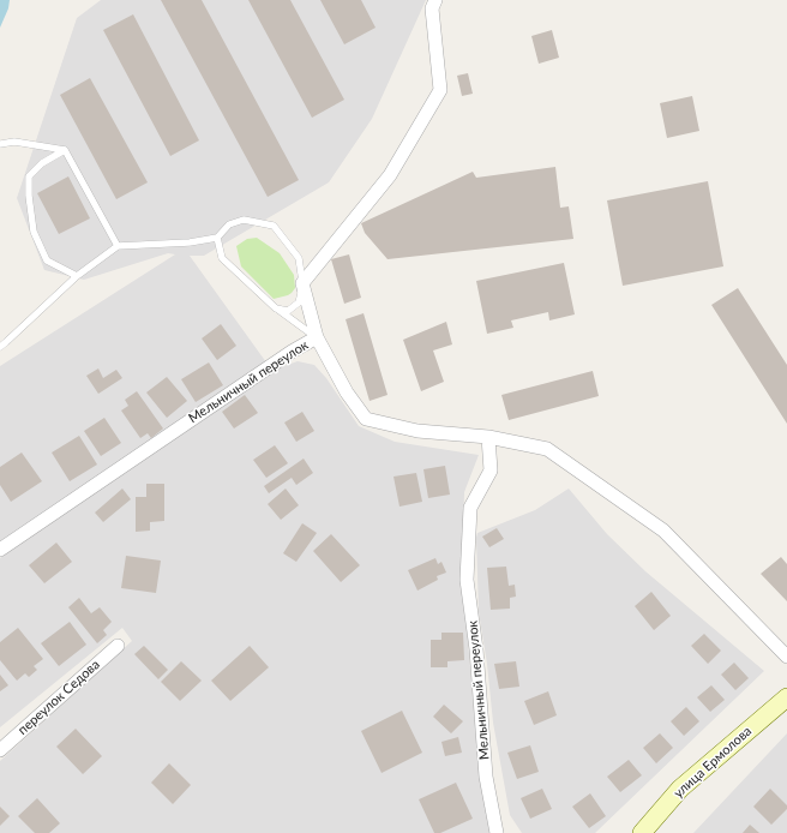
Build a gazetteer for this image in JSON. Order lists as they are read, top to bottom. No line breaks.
{"streets":{"street":["Мельничный переулок","переулок Седова","улица Ермолова"]}}
